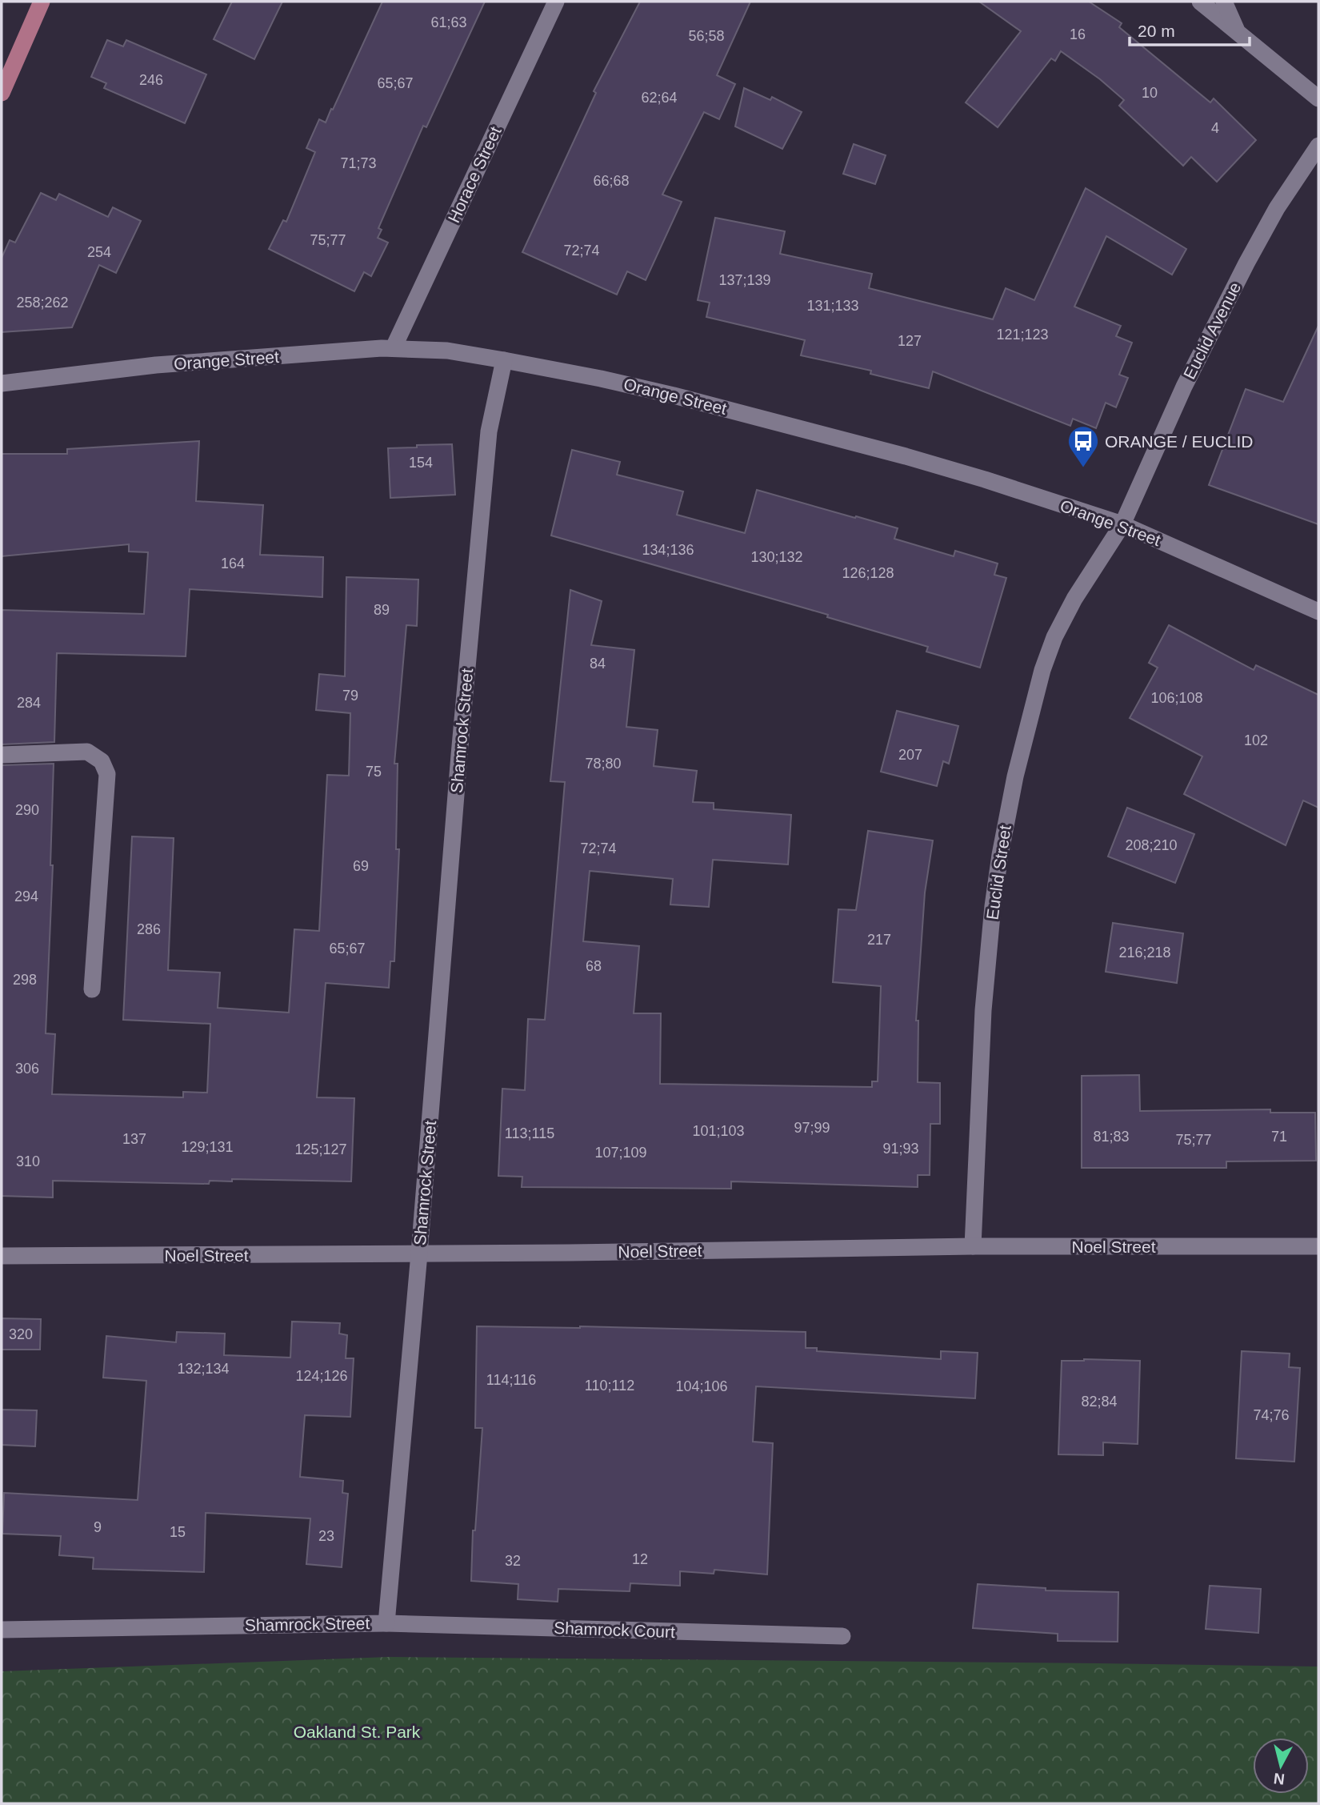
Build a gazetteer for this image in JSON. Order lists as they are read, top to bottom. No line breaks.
{"streets":{"street":["Horace Street","Euclid Avenue","Orange Street","Shamrock Street","Euclid Street","Noel Street","Shamrock Court"]},"crossings":[["Horace Street","Orange Street"],["Euclid Avenue","Orange Street"],["Euclid Avenue","Euclid Street"],["Orange Street","Shamrock Street"],["Orange Street","Euclid Street"],["Shamrock Street","Noel Street"],["Shamrock Street","Shamrock Court"],["Euclid Street","Noel Street"]],"parks":["Oakland St. Park"],"places":{"bus stop":["ORANGE / EUCLID"]},"house_numbers":["61;63","16","56;58","246","65;67","10","62;64","4","71;73","66;68","75;77","72;74","254","137;139","258;262","131;133","121;123","127","154","134;136","130;132","164","126;128","89","84","79","106;108","284","102","207","78;80","75","290","208;210","72;74","69","294","286","217","65;67","216;218","68","298","306","97;99","101;103","113;115","81;83","71","137","75;77","129;131","91;93","125;127","107;109","310","320","132;134","124;126","114;116","110;112","104;106","82;84","74;76","9","15","23","12","32"],"scale_bar":"20 m","north":"bottom"}
